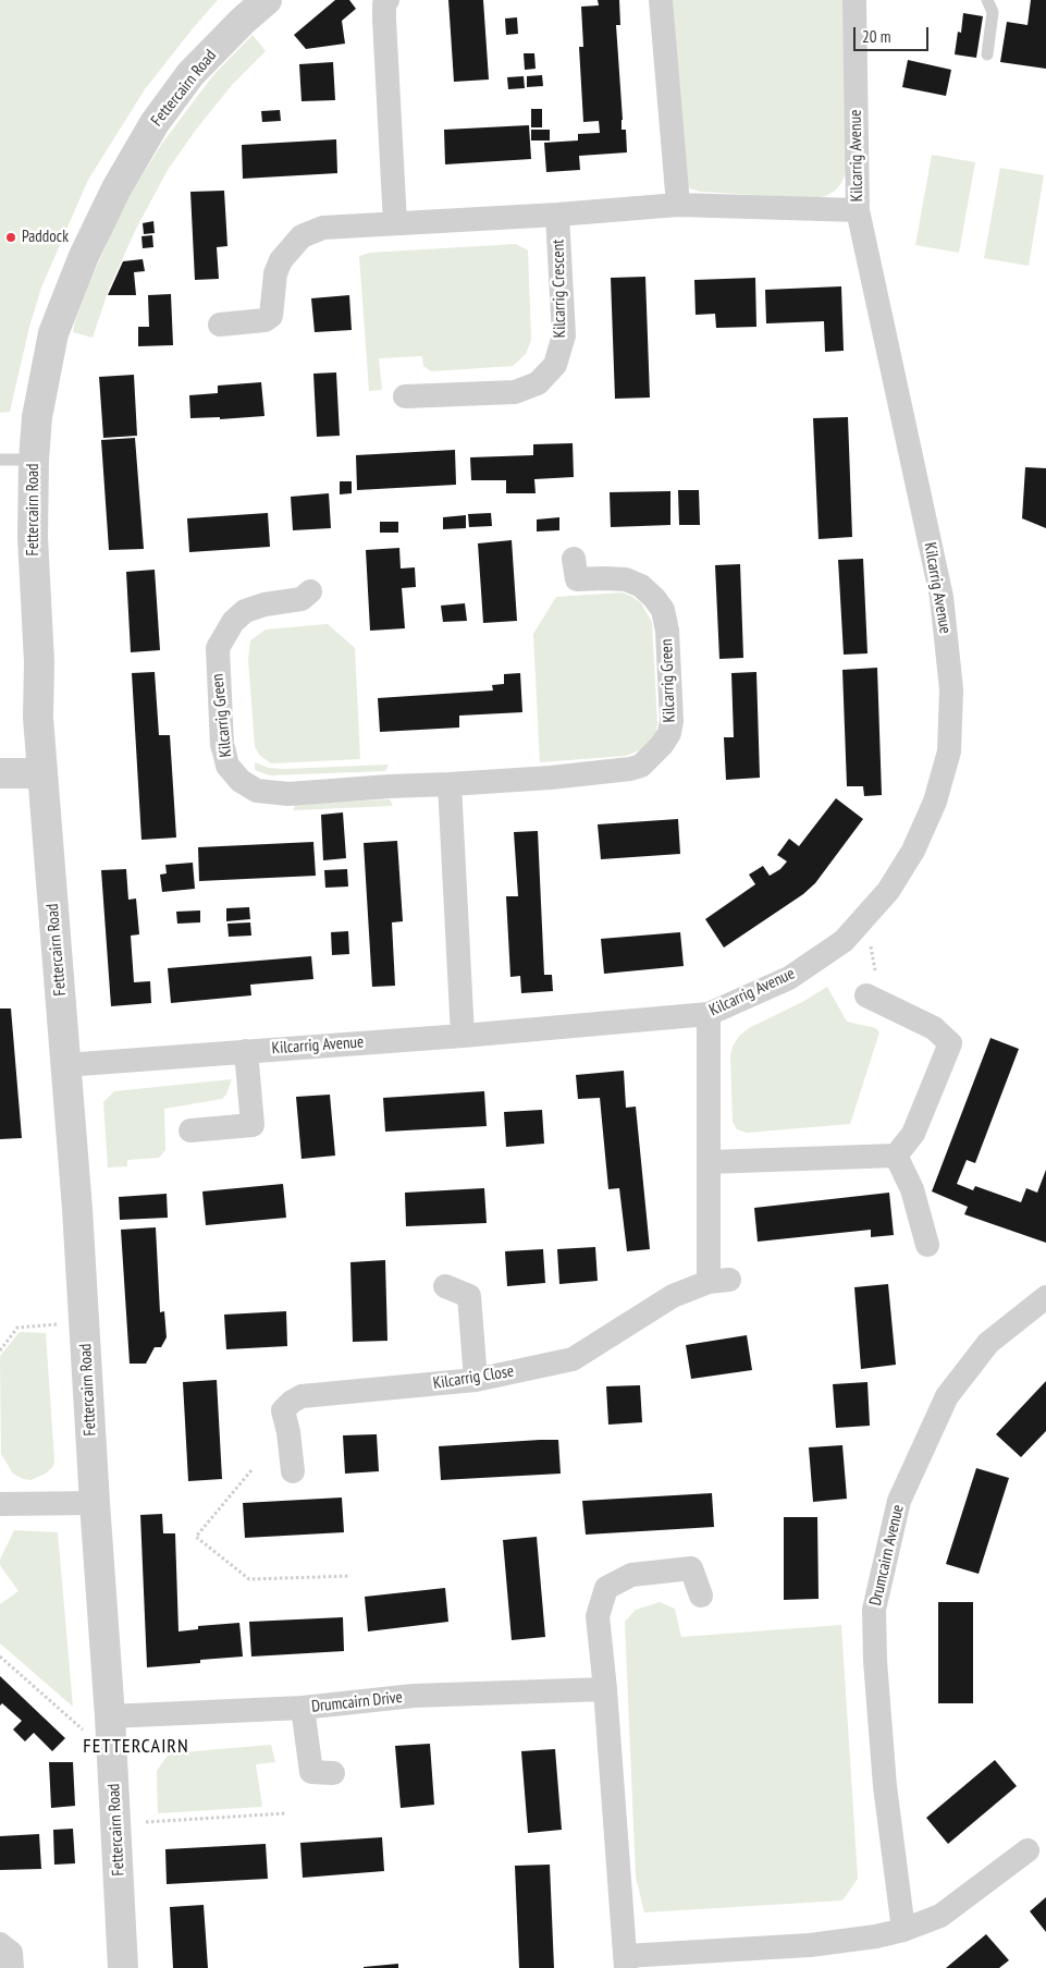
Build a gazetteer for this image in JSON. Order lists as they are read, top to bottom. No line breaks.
{"streets":{"street":["Fettercairn Road","Kilcarrig Avenue","Kilcarrig Crescent","Kilcarrig Green","Kilcarrig Close","Drumcairn Avenue","Drumcairn Drive"]},"crossings":[["Fettercairn Road","Kilcarrig Avenue"],["Fettercairn Road","Drumcairn Drive"],["Kilcarrig Avenue","Kilcarrig Crescent"],["Kilcarrig Avenue","Kilcarrig Close"]],"districts":["FETTERCAIRN"],"places":["Paddock"],"scale_bar":"20 m"}
